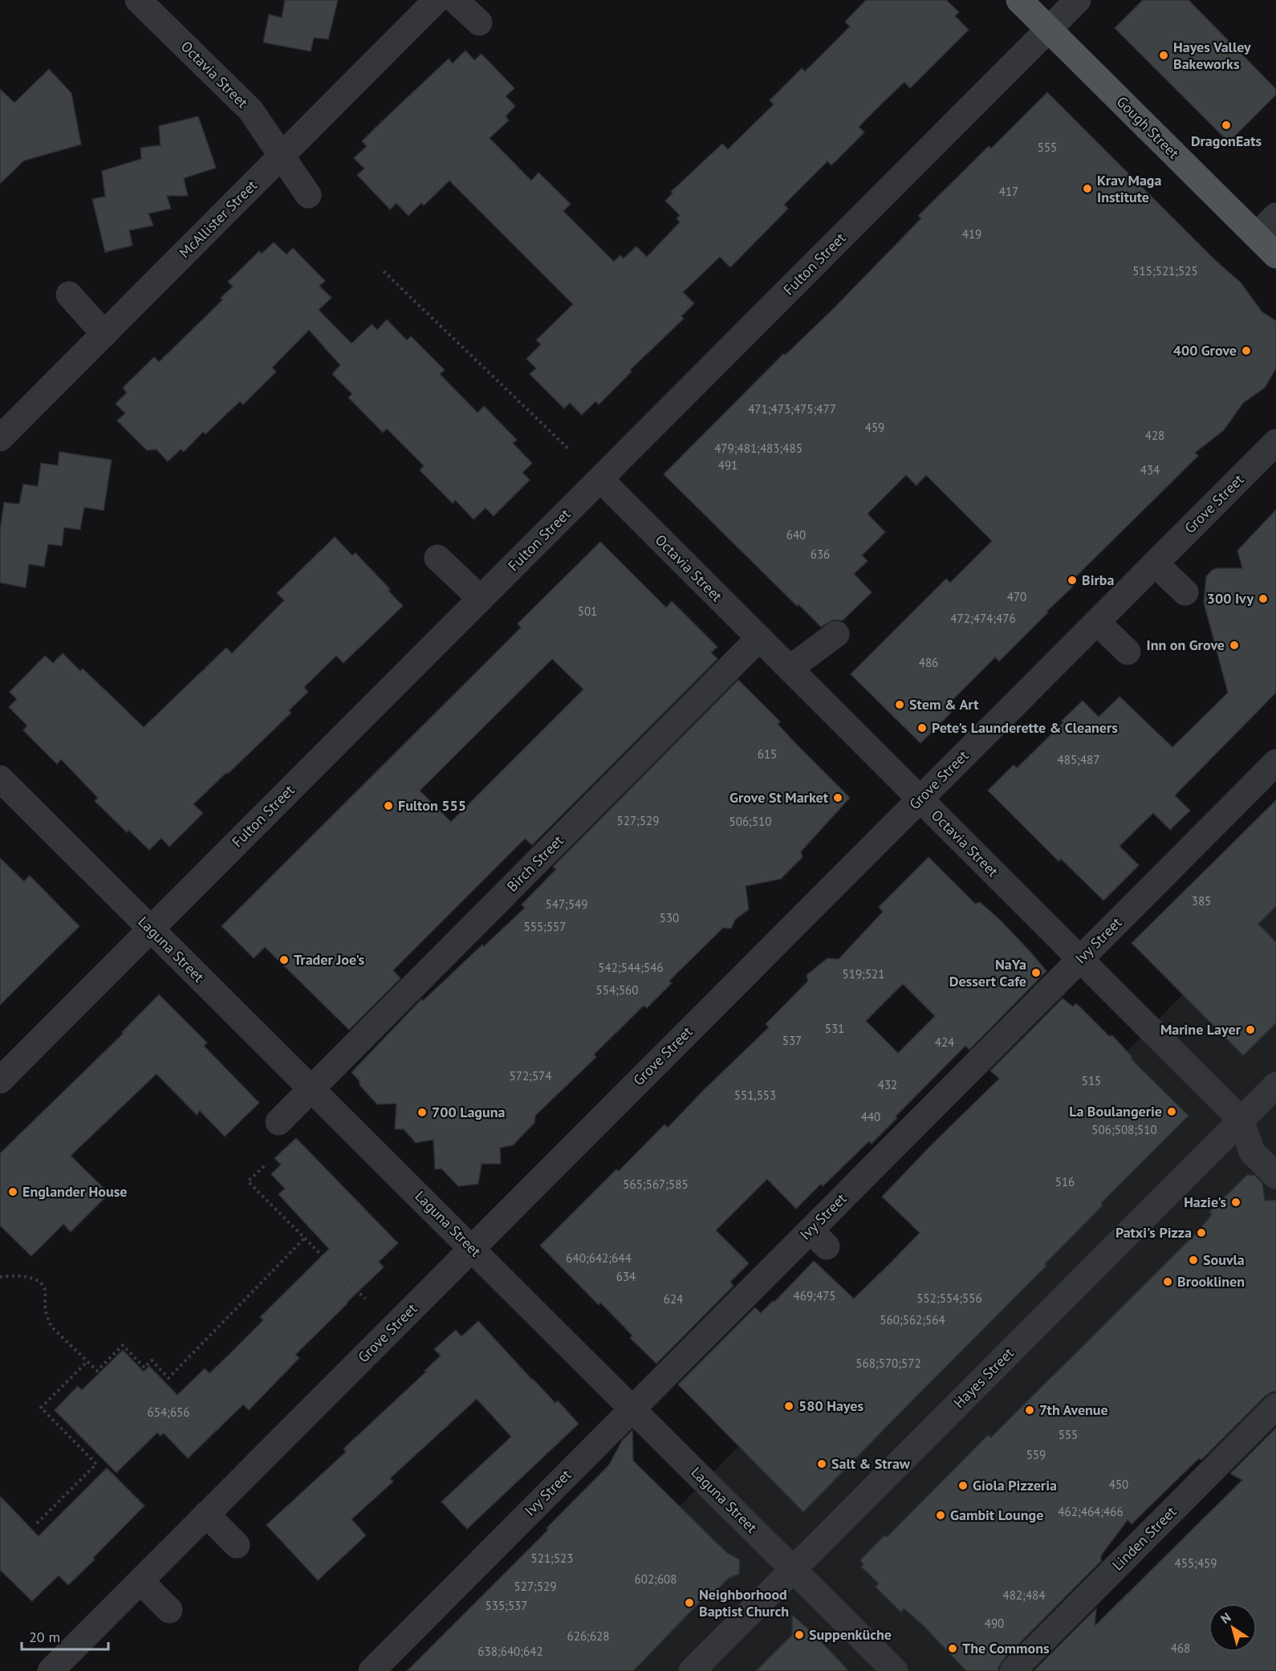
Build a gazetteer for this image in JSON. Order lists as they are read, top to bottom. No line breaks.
{"streets":{"main road":["Gough Street"],"street":["Octavia Street","McAllister Street","Fulton Street","Grove Street","Birch Street","Ivy Street","Laguna Street","Hayes Street","Linden Street"]},"crossings":[["Octavia Street","McAllister Street"],["Octavia Street","Fulton Street"],["Octavia Street","Grove Street"],["Octavia Street","Birch Street"],["Octavia Street","Ivy Street"],["Octavia Street","Hayes Street"],["Gough Street","Fulton Street"],["Fulton Street","Laguna Street"],["Grove Street","Laguna Street"],["Birch Street","Laguna Street"],["Ivy Street","Laguna Street"],["Laguna Street","Hayes Street"]],"places":["Hayes Valley Bakeworks","DragonEats","Krav Maga Institute","400 Grove","Birba","300 Ivy","Inn on Grove","Stem & Art","Pete's Launderette & Cleaners","Grove St Market","Fulton 555","Trader Joe's","NaYa Dessert Cafe","Marine Layer","La Boulangerie","700 Laguna","Englander House","Hazie's","Patxi's Pizza","Souvla","Brooklinen","580 Hayes","7th Avenue","Salt & Straw","Giola Pizzeria","Gambit Lounge","Neighborhood Baptist Church","Suppenküche","The Commons"],"house_numbers":["555","417","419","515;521;525","471;473;475;477","459","428","479;481;483;485","491","434","640","636","470","501","472;474;476","486","615","485;487","527;529","506;510","385","547;549","530","555;557","542;544;546","519;521","554;560","531","537","424","572;574","515","432","551,553","440","506;508;510","516","565;567;585","640;642;644","634","469;475","552;554;556","624","560;562;564","568;570;572","654;656","555","559","450","462;464;466","521;523","455;459","602;608","527;529","482;484","535;537","490","626;628","468","638;640;642"],"scale_bar":"20 m","north":"top left"}
